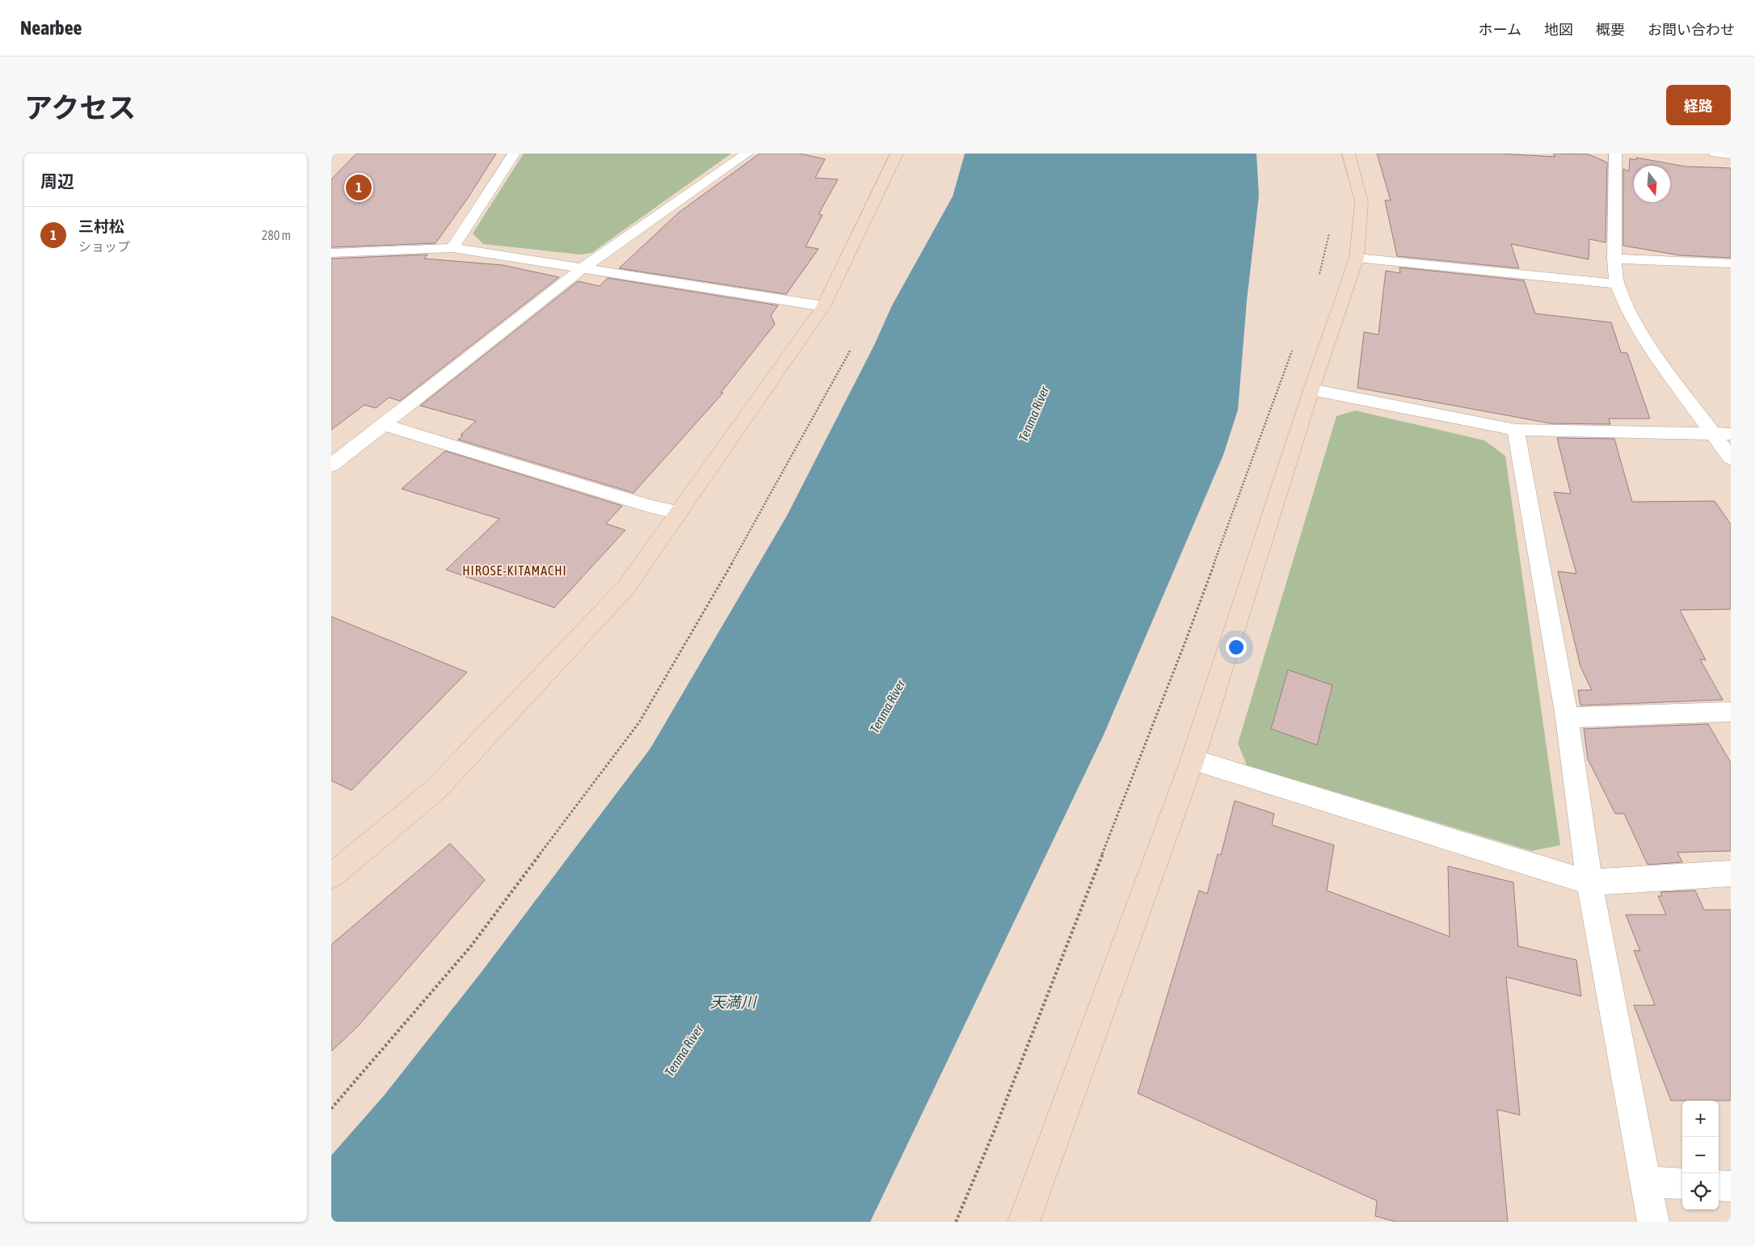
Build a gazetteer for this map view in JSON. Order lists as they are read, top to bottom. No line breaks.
{"districts":["HIROSE-KITAMACHI"],"water":["Tenma River","天満川"],"north":"bottom","page":{"header":"Nearbee","nav":["ホーム","地図","概要","お問い合わせ"],"title":"アクセス","buttons":"経路","heading":"周辺","pins":"1","list":[{"mark":"1","name":"三村松","note":"ショップ","value":"280 m"}],"map_buttons":["+","−"]}}
